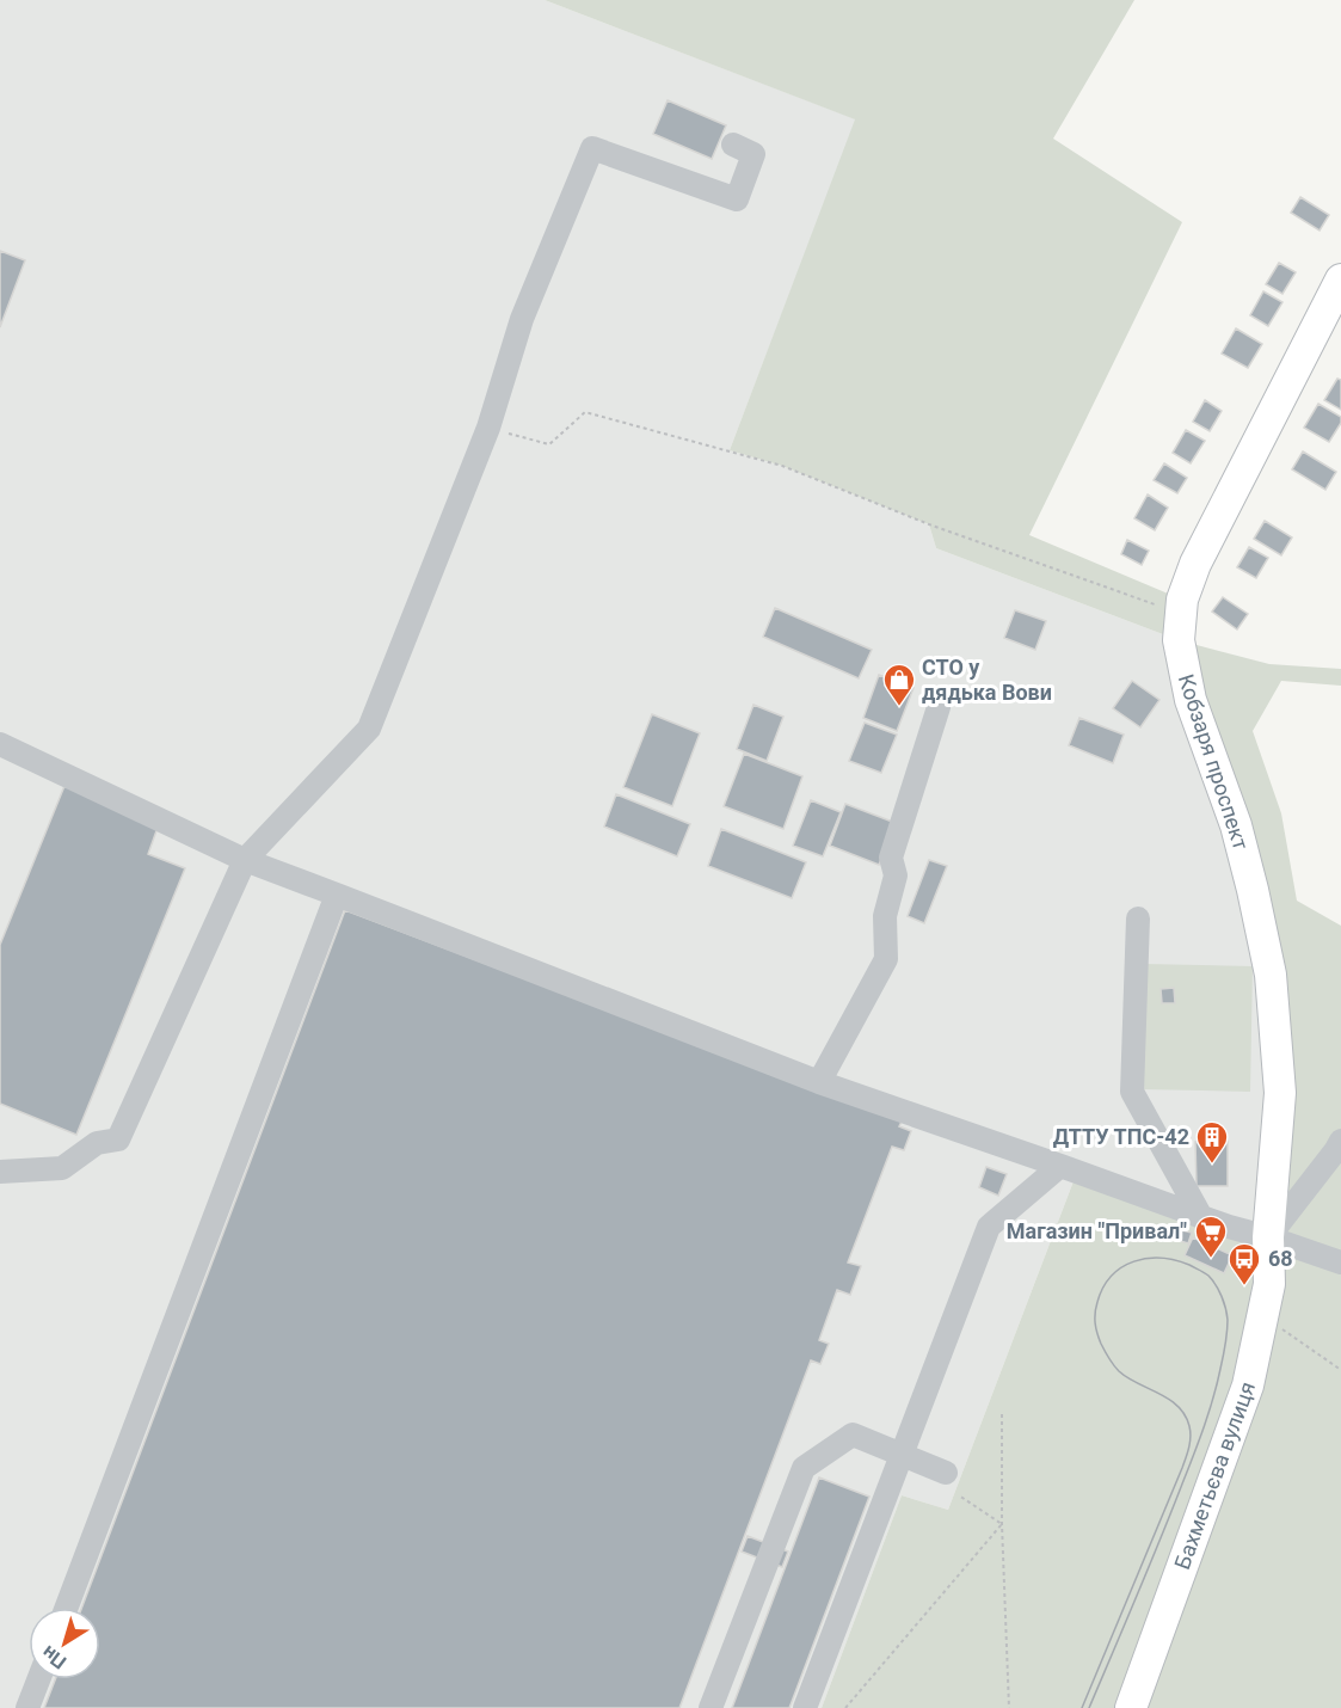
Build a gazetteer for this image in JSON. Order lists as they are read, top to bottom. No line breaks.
{"streets":{"main road":["Кобзаря проспект","Бахметьєва вулиця"]},"crossings":[["Кобзаря проспект","Бахметьєва вулиця"]],"places":{"shop":["СТО у дядька Вови"],"building":["ДТТУ ТПС-42"],"supermarket":["Магазин \"Привал\""],"bus stop":["68"]},"north":"bottom left"}
